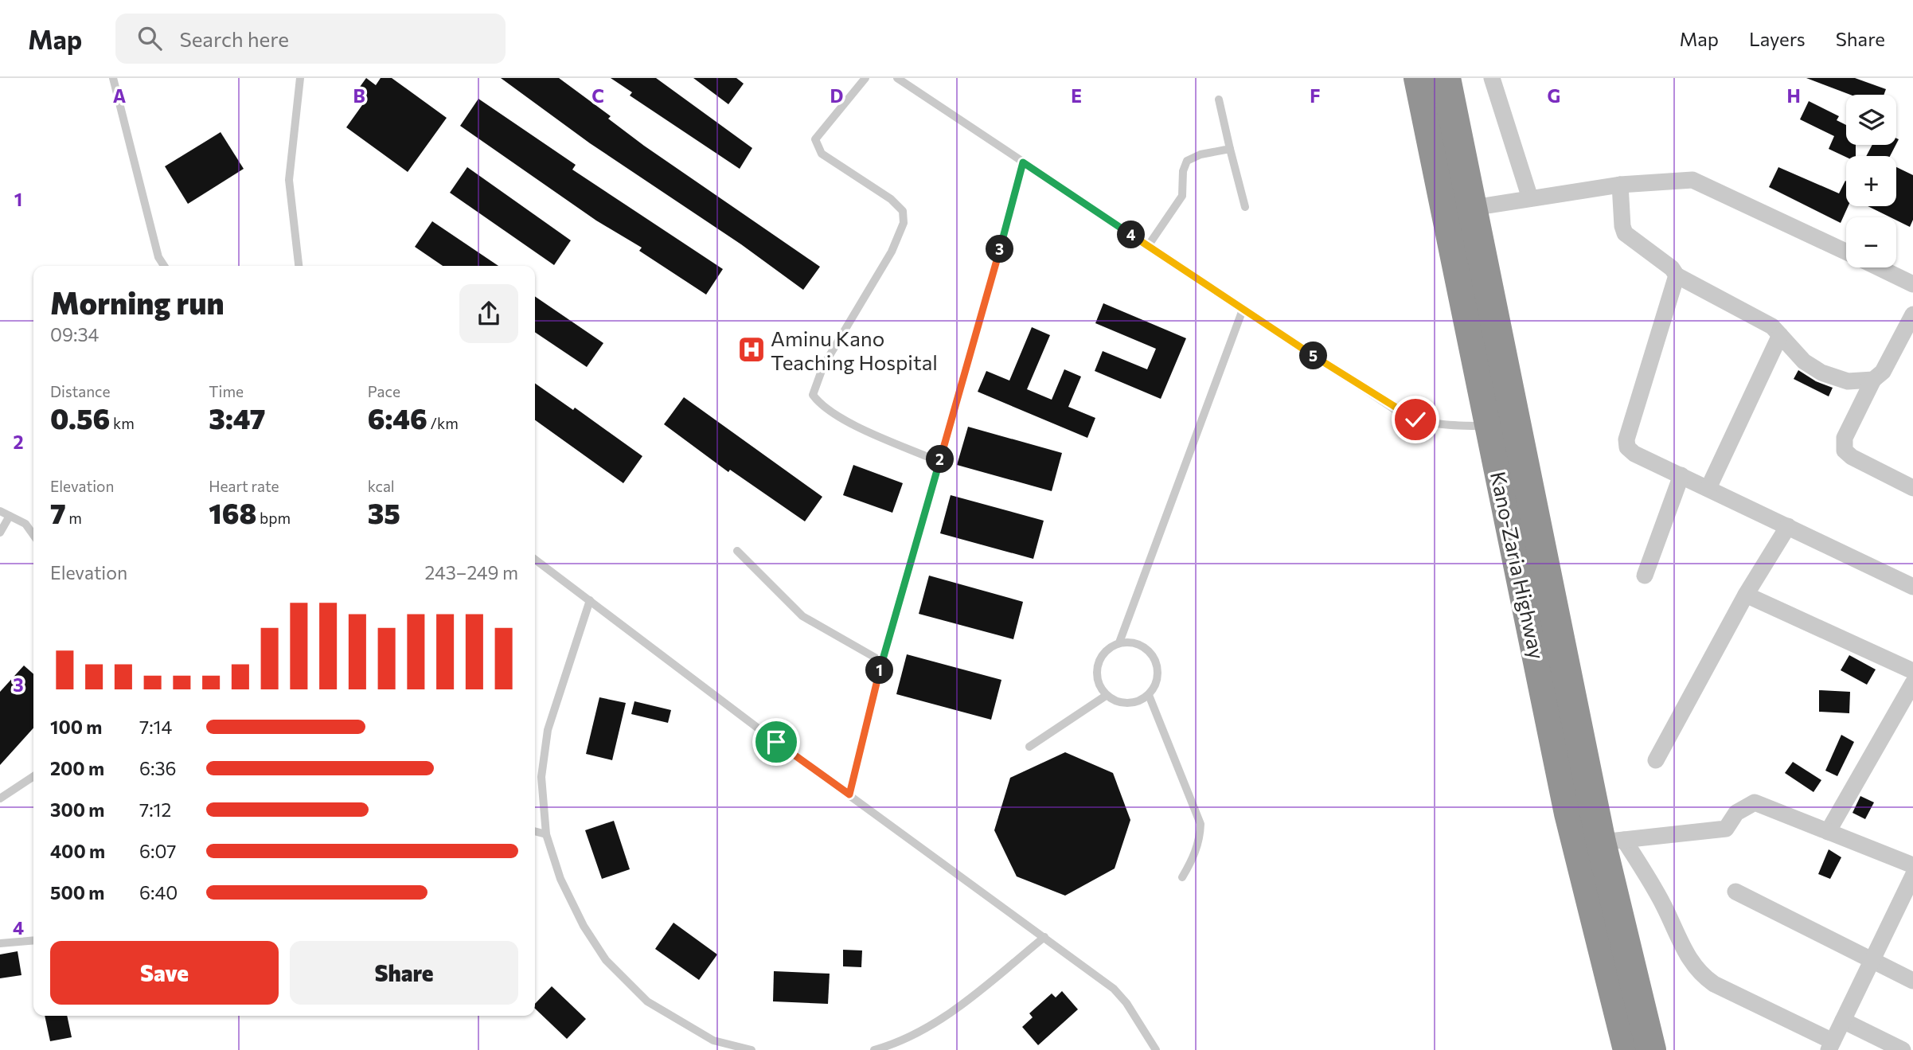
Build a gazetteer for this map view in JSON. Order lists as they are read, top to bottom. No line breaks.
{"streets":{"highway":["Kano-Zaria Highway"]},"places":{"hospital":["Aminu Kano Teaching Hospital"]},"page":{"header":"Map","search":"Search here","nav":["Map","Layers","Share"],"map_buttons":["+","−"],"pins":["4","3","5","2","1"],"heading":["Morning run","09:34"],"stats":[["Distance","0.56 km"],["Time","3:47"],["Pace","6:46 /km"],["Elevation","7 m"],["Heart rate","168 bpm"],["kcal","35"]],"chart":["Elevation","243–249 m"],"list":[{"name":"100 m","note":"7:14"},{"name":"200 m","note":"6:36"},{"name":"300 m","note":"7:12"},{"name":"400 m","note":"6:07"},{"name":"500 m","note":"6:40"}],"buttons":["Save","Share"]},"grid":{"columns":["A","B","C","D","E","F","G","H"],"rows":["1","2","3","4"]}}
